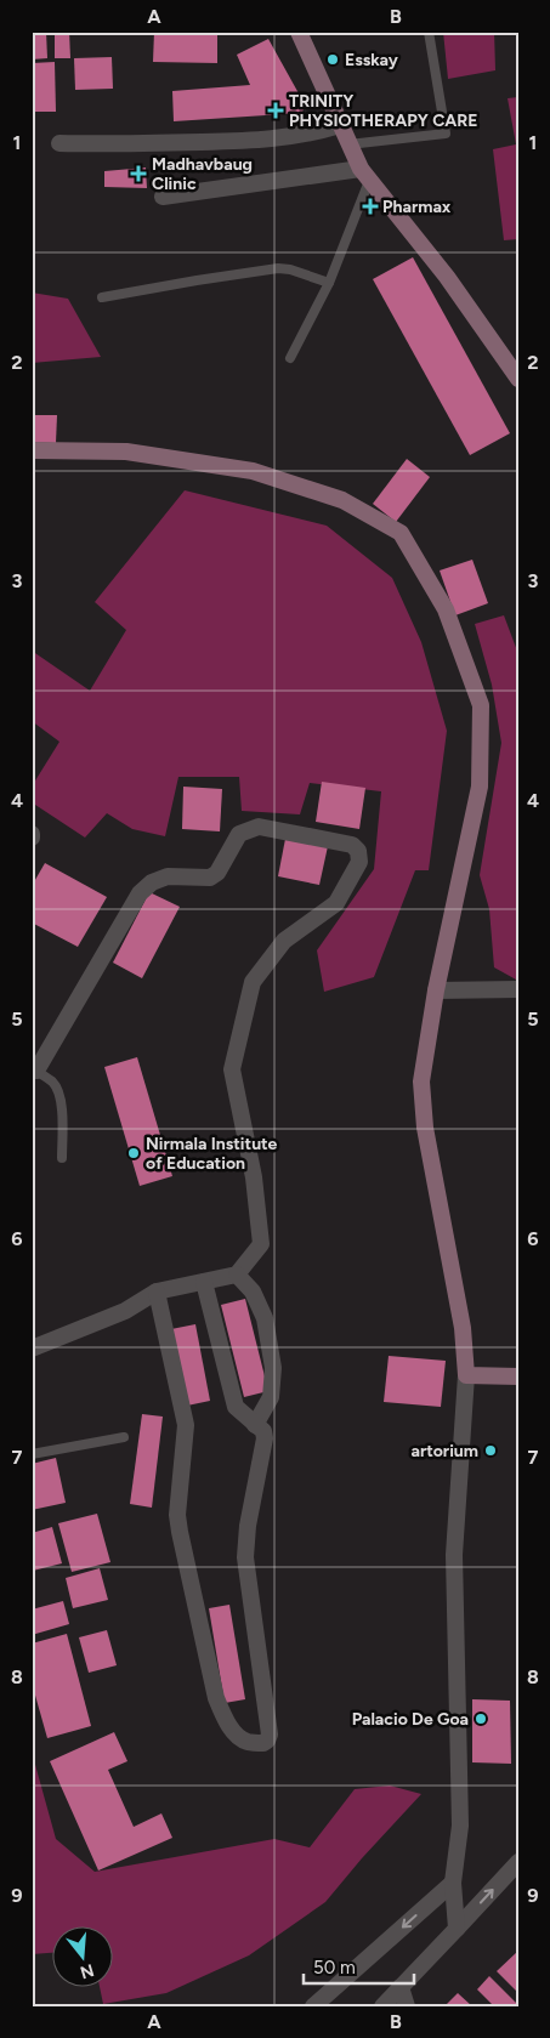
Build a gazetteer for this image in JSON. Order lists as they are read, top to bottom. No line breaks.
{"places":{"other":["Esskay","Nirmala Institute of Education","artorium","Palacio De Goa"],"health":["TRINITY PHYSIOTHERAPY CARE","Madhavbaug Clinic","Pharmax"]},"scale_bar":"50 m","north":"bottom","grid":{"columns":["A","B"],"rows":["1","2","3","4","5","6","7","8","9"]}}
